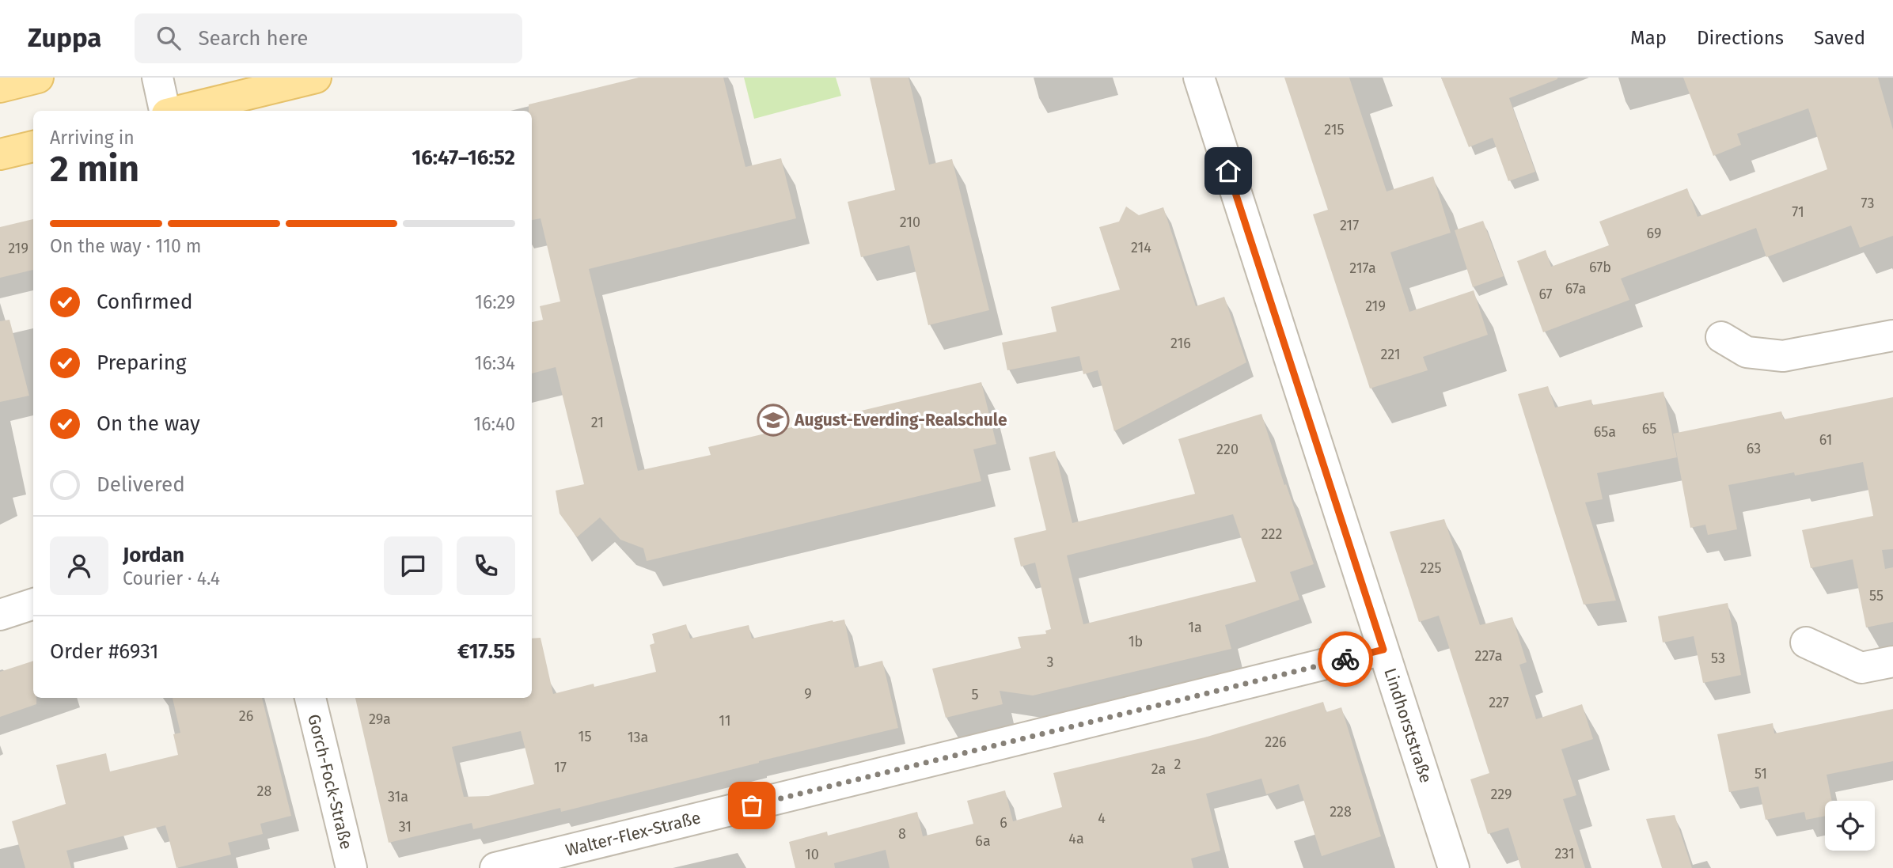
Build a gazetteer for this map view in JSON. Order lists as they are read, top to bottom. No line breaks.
{"streets":{"street":["Lindhorststraße","Gorch-Fock-Straße","Walter-Flex-Straße"]},"crossings":[["Lindhorststraße","Walter-Flex-Straße"]],"places":{"school or university":["August-Everding-Realschule"]},"house_numbers":["215","73","71","210","217","69","214","219","67b","217a","67a","67","219","216","221","21","65","65a","61","63","220","222","225","55","1a","1b","227a","53","3","9","5","227","26","29a","11","15","13a","226","2","17","2a","51","28","229","31a","228","4","6","31","8","4a","6a","231","10"],"page":{"header":"Zuppa","search":"Search here","nav":["Map","Directions","Saved"],"heading":["2 min","Arriving in","16:47–16:52"],"panel":["Jordan","Courier · 4.4","Order #6931","€17.55"],"bar":"On the way · 110 m","list":[["Confirmed","16:29"],["Preparing","16:34"],["On the way","16:40"],"Delivered"]}}
